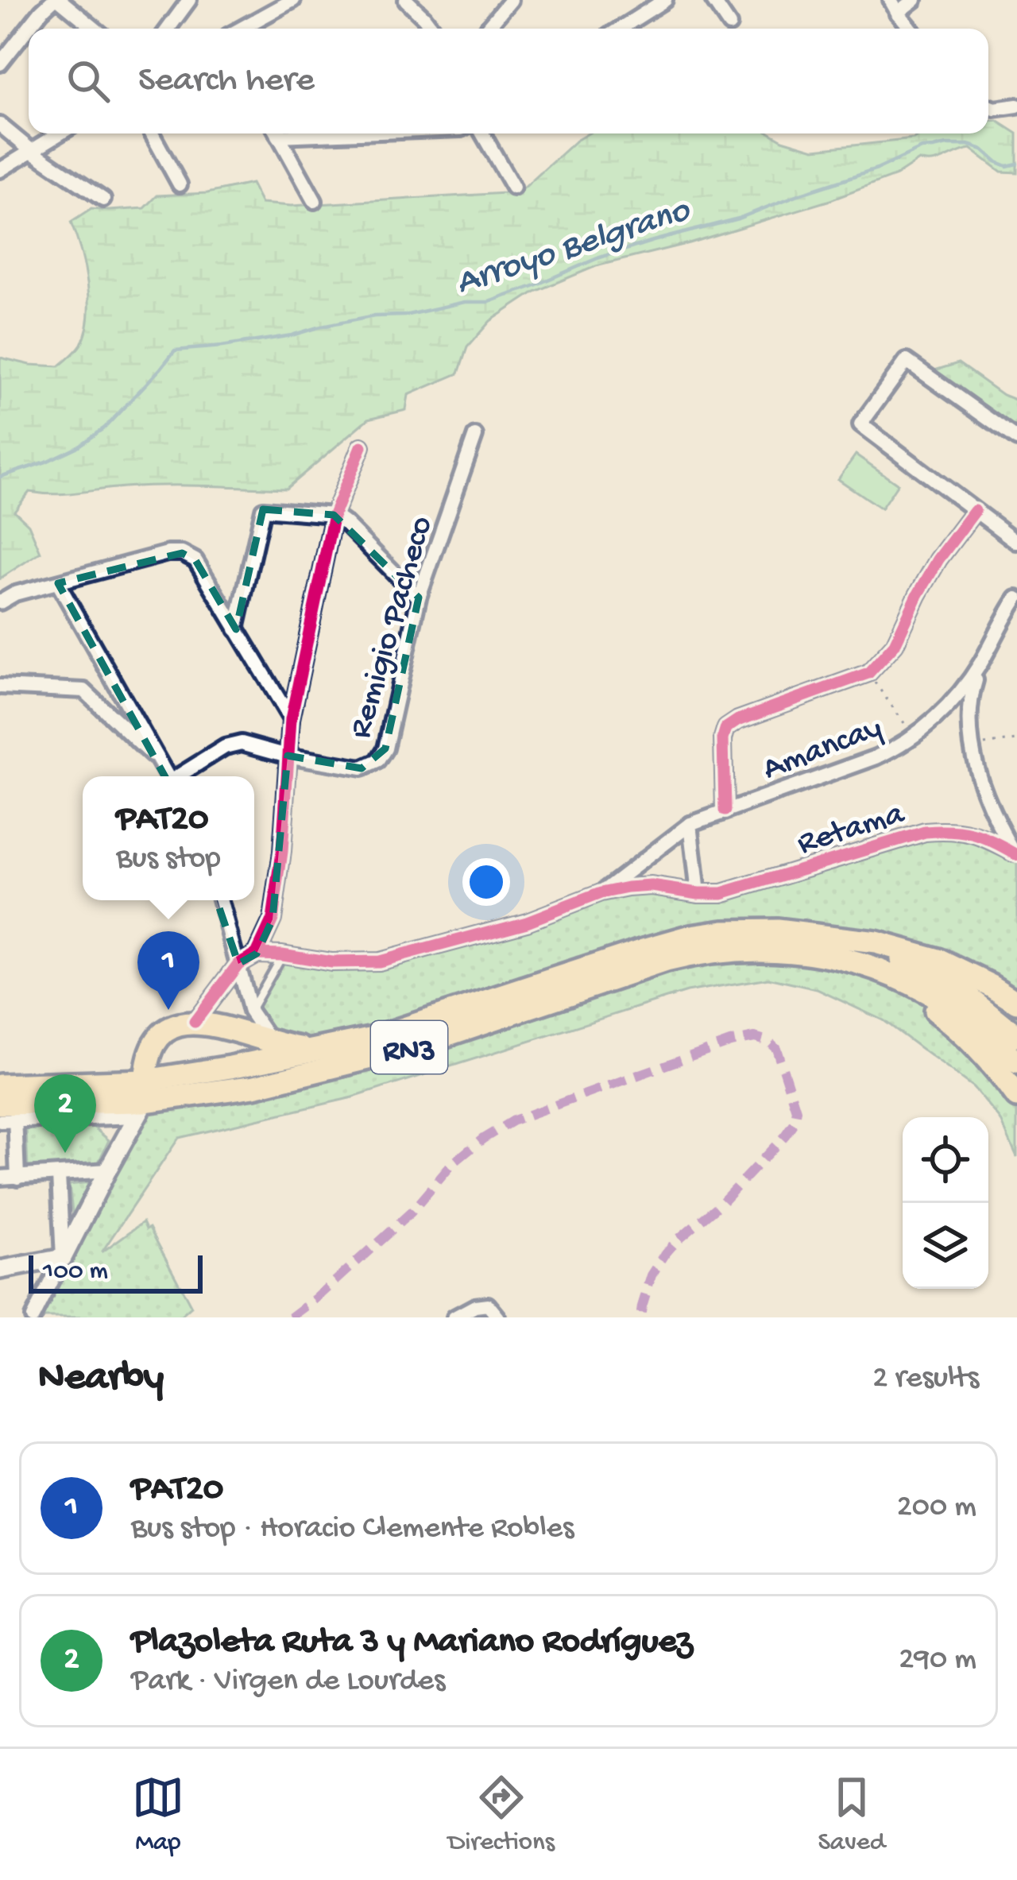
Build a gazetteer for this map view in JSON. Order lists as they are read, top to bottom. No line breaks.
{"streets":{"highway":["RN3"],"street":["Remigio Pacheco","Amancay","Retama"]},"crossings":[["Amancay","Retama"]],"water":["Arroyo Belgrano"],"scale_bar":"100 m","page":{"search":"Search here","popup":["PAT20","Bus stop"],"pins":["1","2"],"scale":"100 m","heading":["Nearby","2 results"],"list":[{"mark":"1","name":"PAT20","note":"Bus stop · Horacio Clemente Robles","value":"200 m"},{"mark":"2","name":"Plazoleta Ruta 3 y Mariano Rodríguez","note":"Park · Virgen de Lourdes","value":"290 m"}],"nav":["Map","Directions","Saved"]}}
